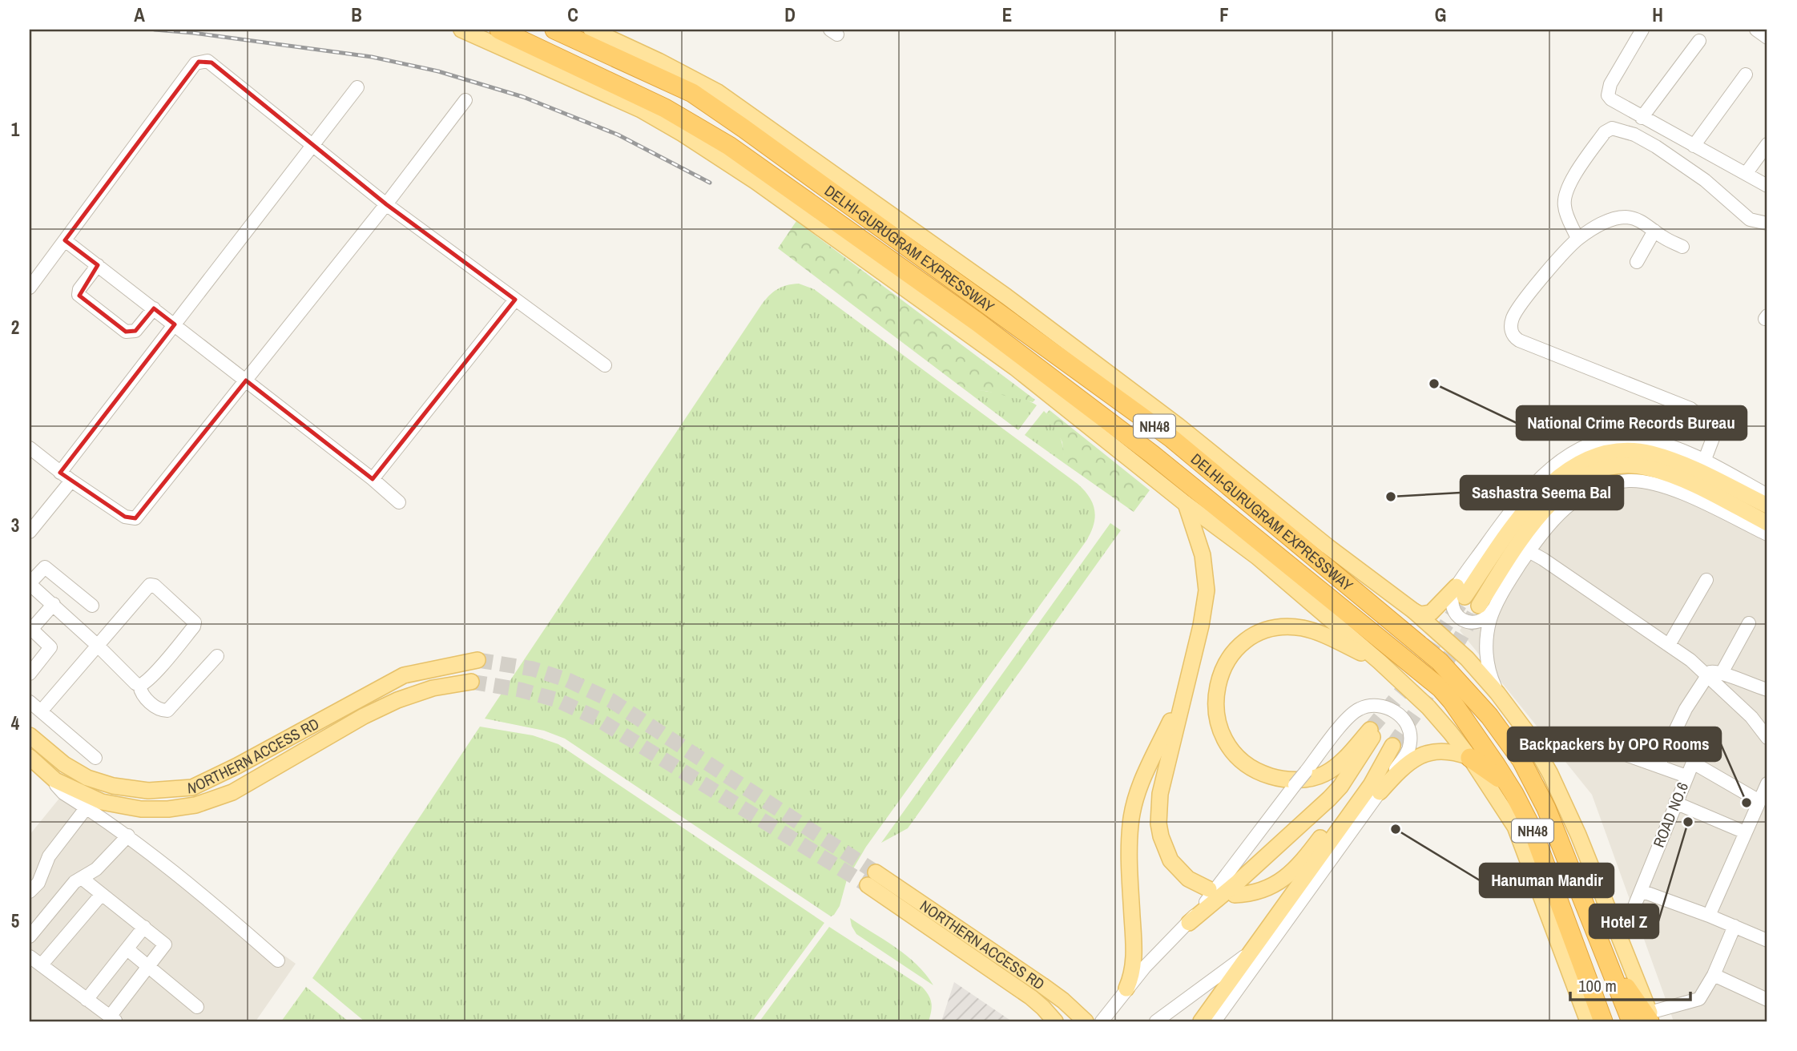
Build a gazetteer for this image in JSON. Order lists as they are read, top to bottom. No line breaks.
{"streets":{"highway":["DELHI-GURUGRAM EXPRESSWAY","NH48"],"main road":["NORTHERN ACCESS RD"],"street":["ROAD NO.6"]},"crossings":[["DELHI-GURUGRAM EXPRESSWAY","NH48"]],"places":["National Crime Records Bureau","Sashastra Seema Bal","Backpackers by OPO Rooms","Hotel Z","Hanuman Mandir"],"scale_bar":"100 m","grid":{"columns":["A","B","C","D","E","F","G","H"],"rows":["1","2","3","4","5"]}}
